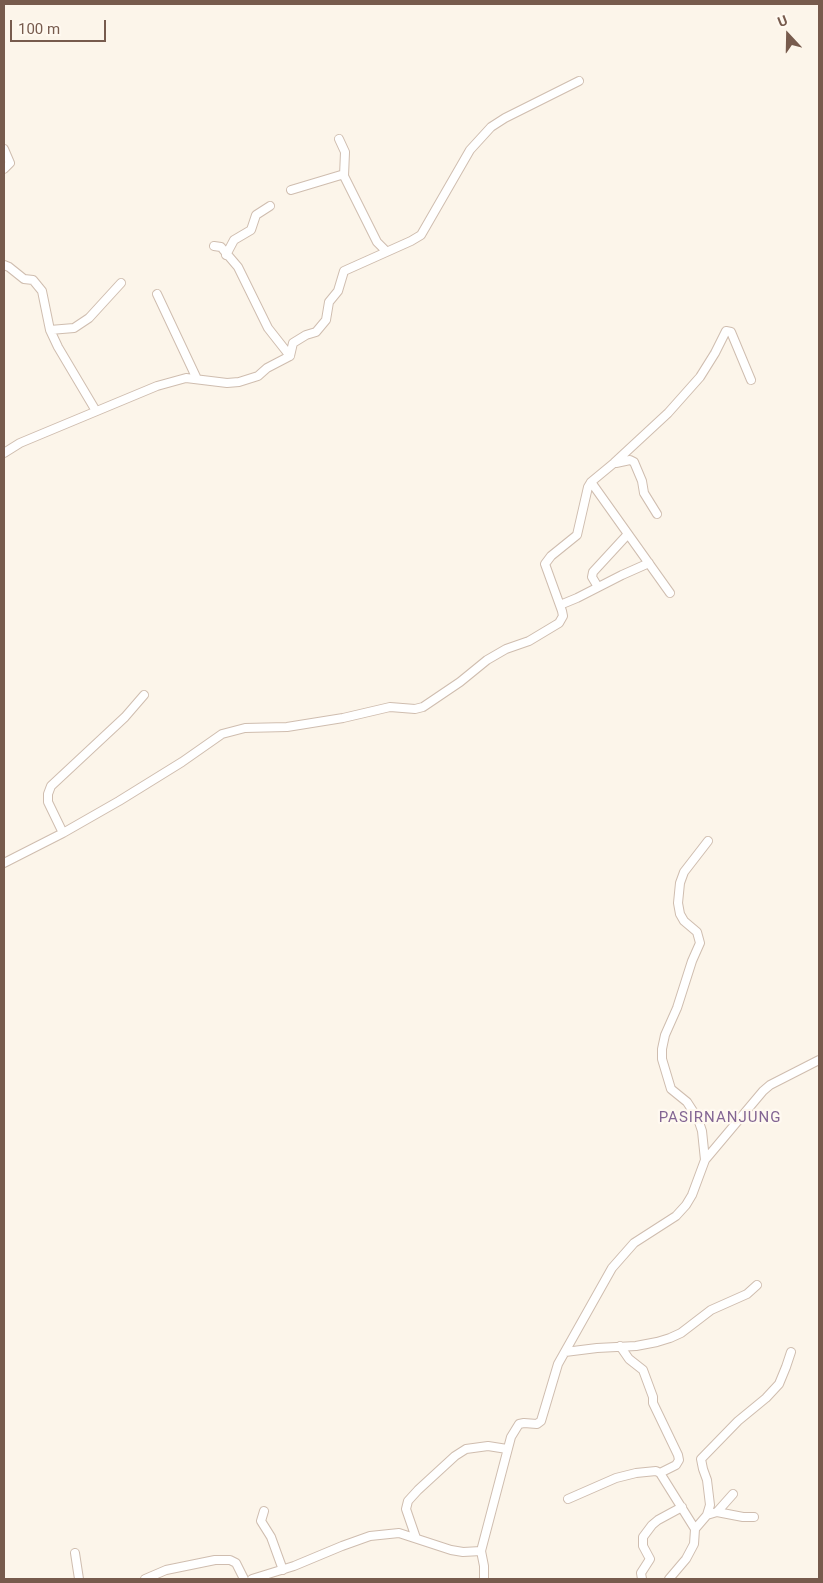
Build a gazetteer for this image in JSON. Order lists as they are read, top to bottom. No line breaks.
{"districts":["PASIRNANJUNG"],"scale_bar":"100 m","north":"top"}
